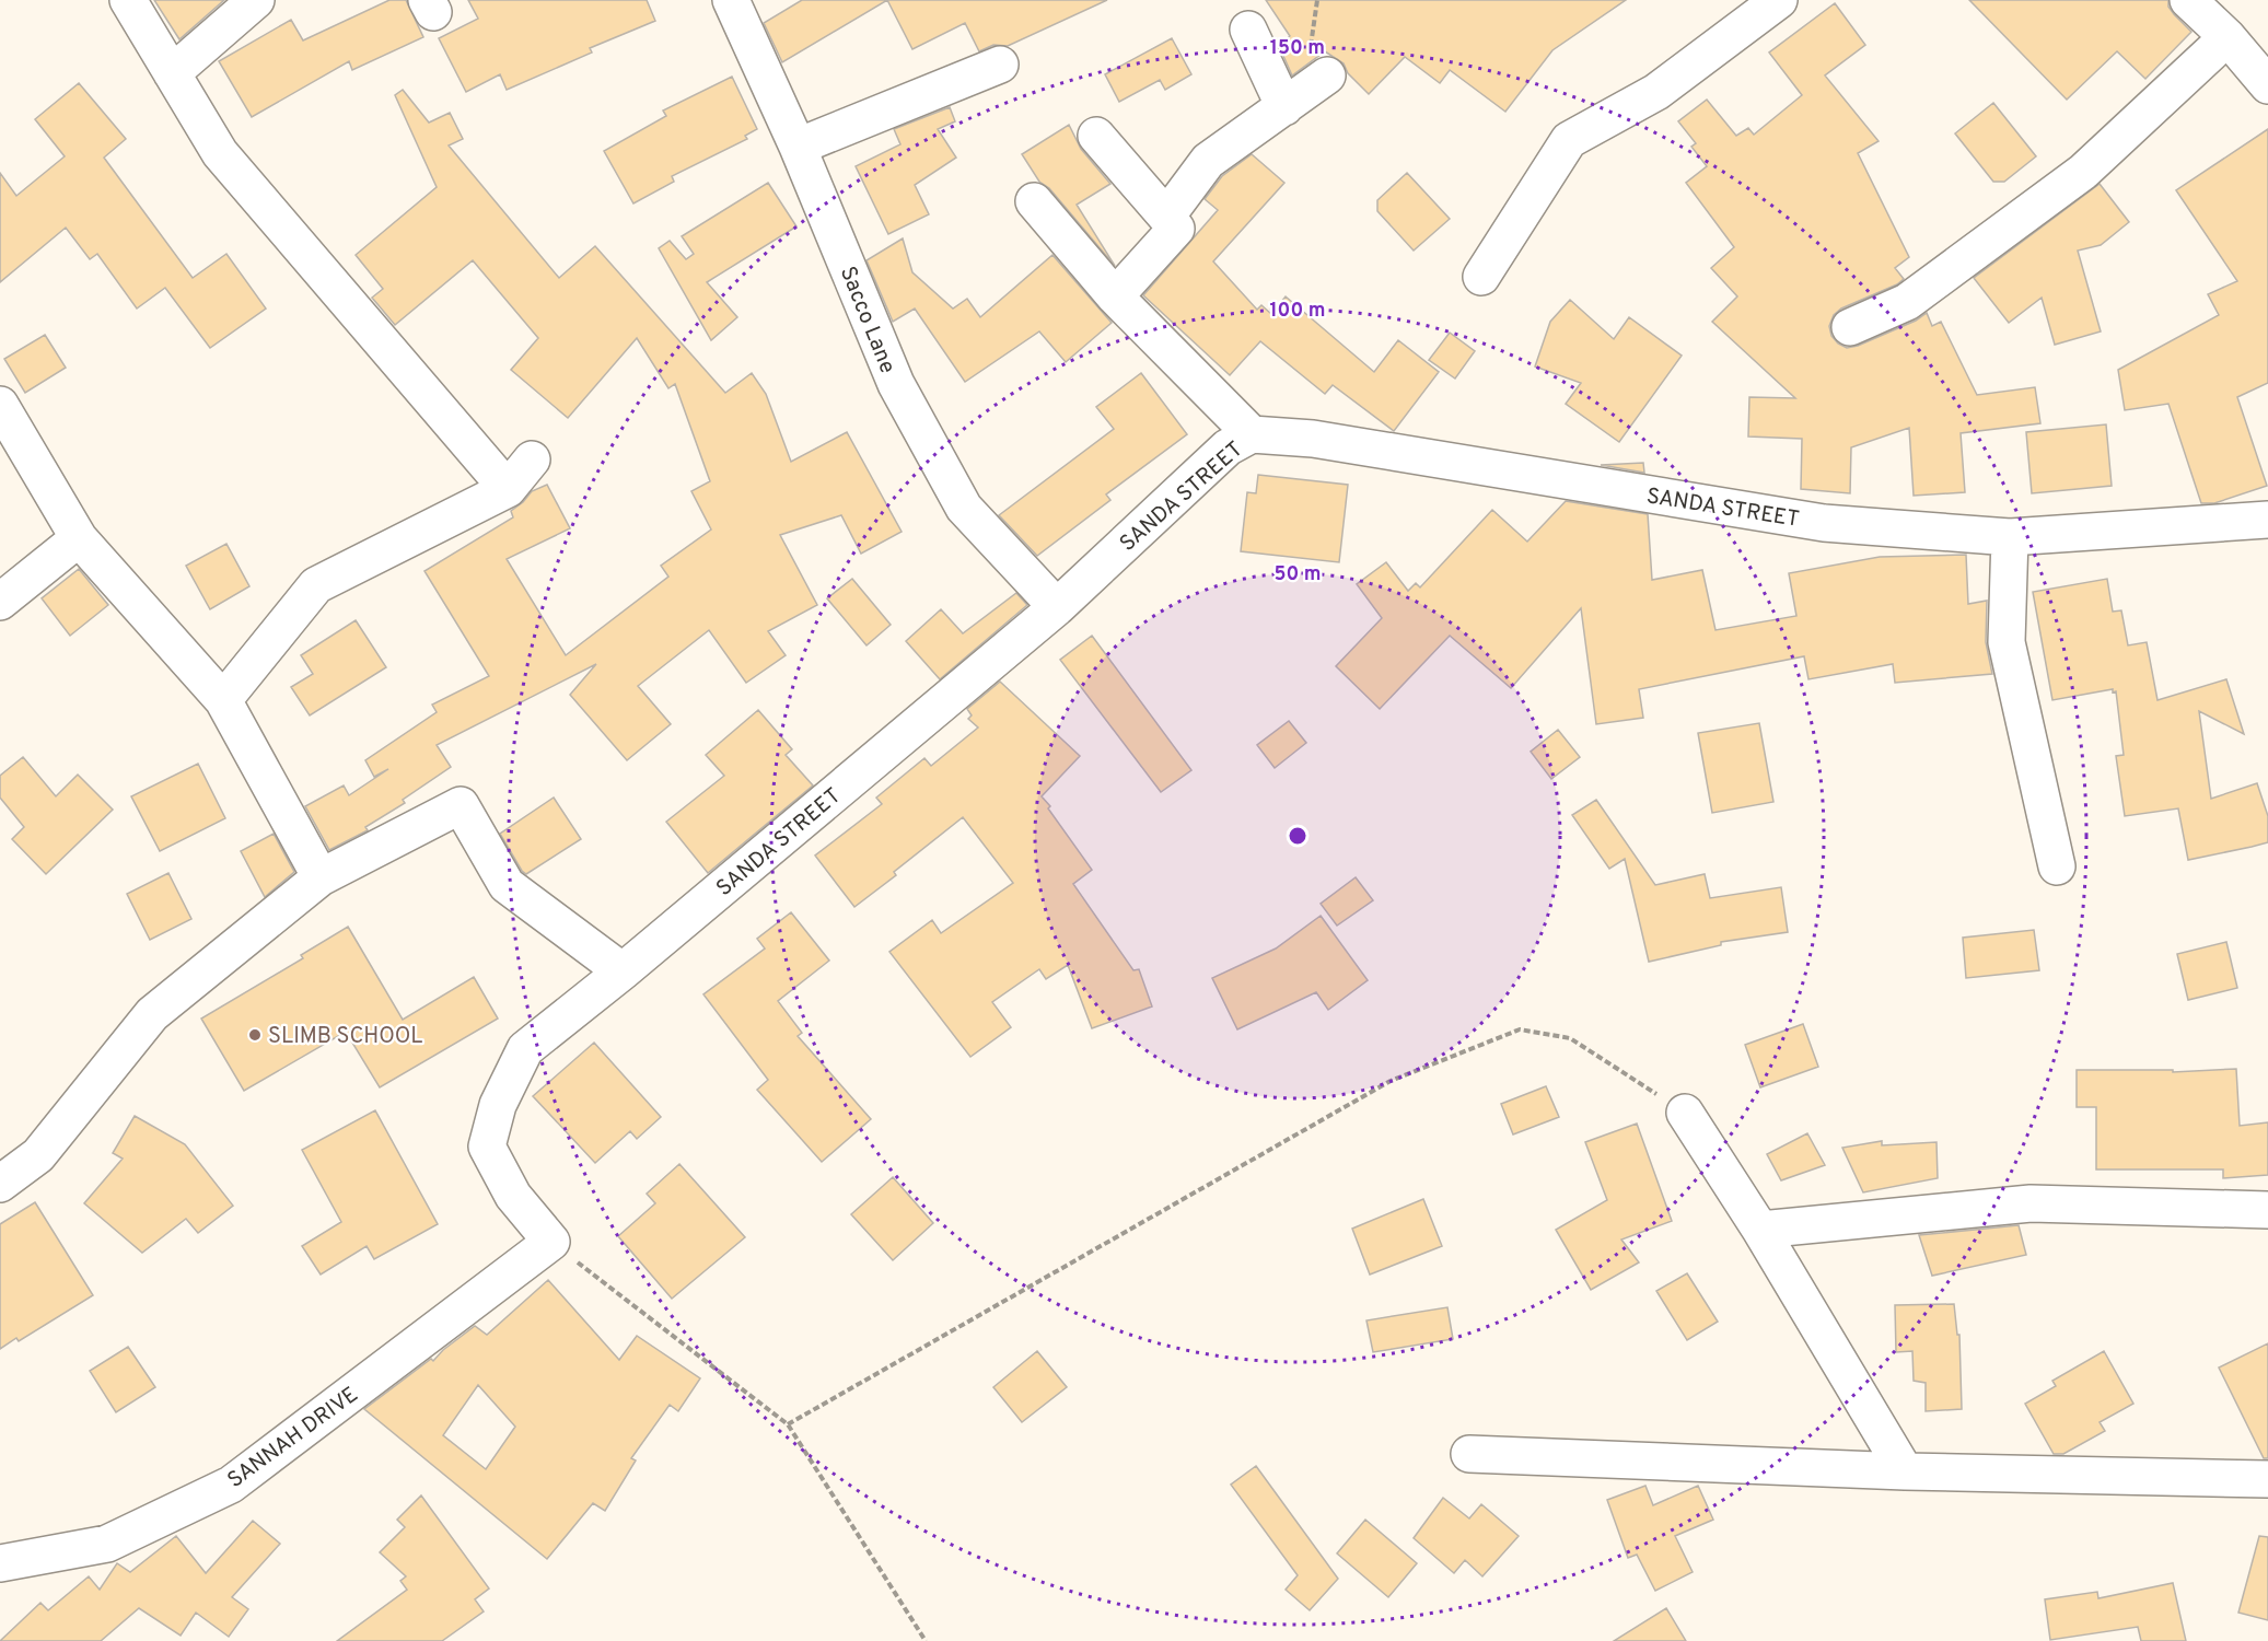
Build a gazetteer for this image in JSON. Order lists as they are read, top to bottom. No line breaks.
{"streets":{"street":["Sacco Lane","SANDA STREET","SANNAH DRIVE"]},"crossings":[["Sacco Lane","SANDA STREET"],["SANDA STREET","SANNAH DRIVE"]],"places":["SLIMB SCHOOL"],"rings":["150 m","100 m","50 m"]}
